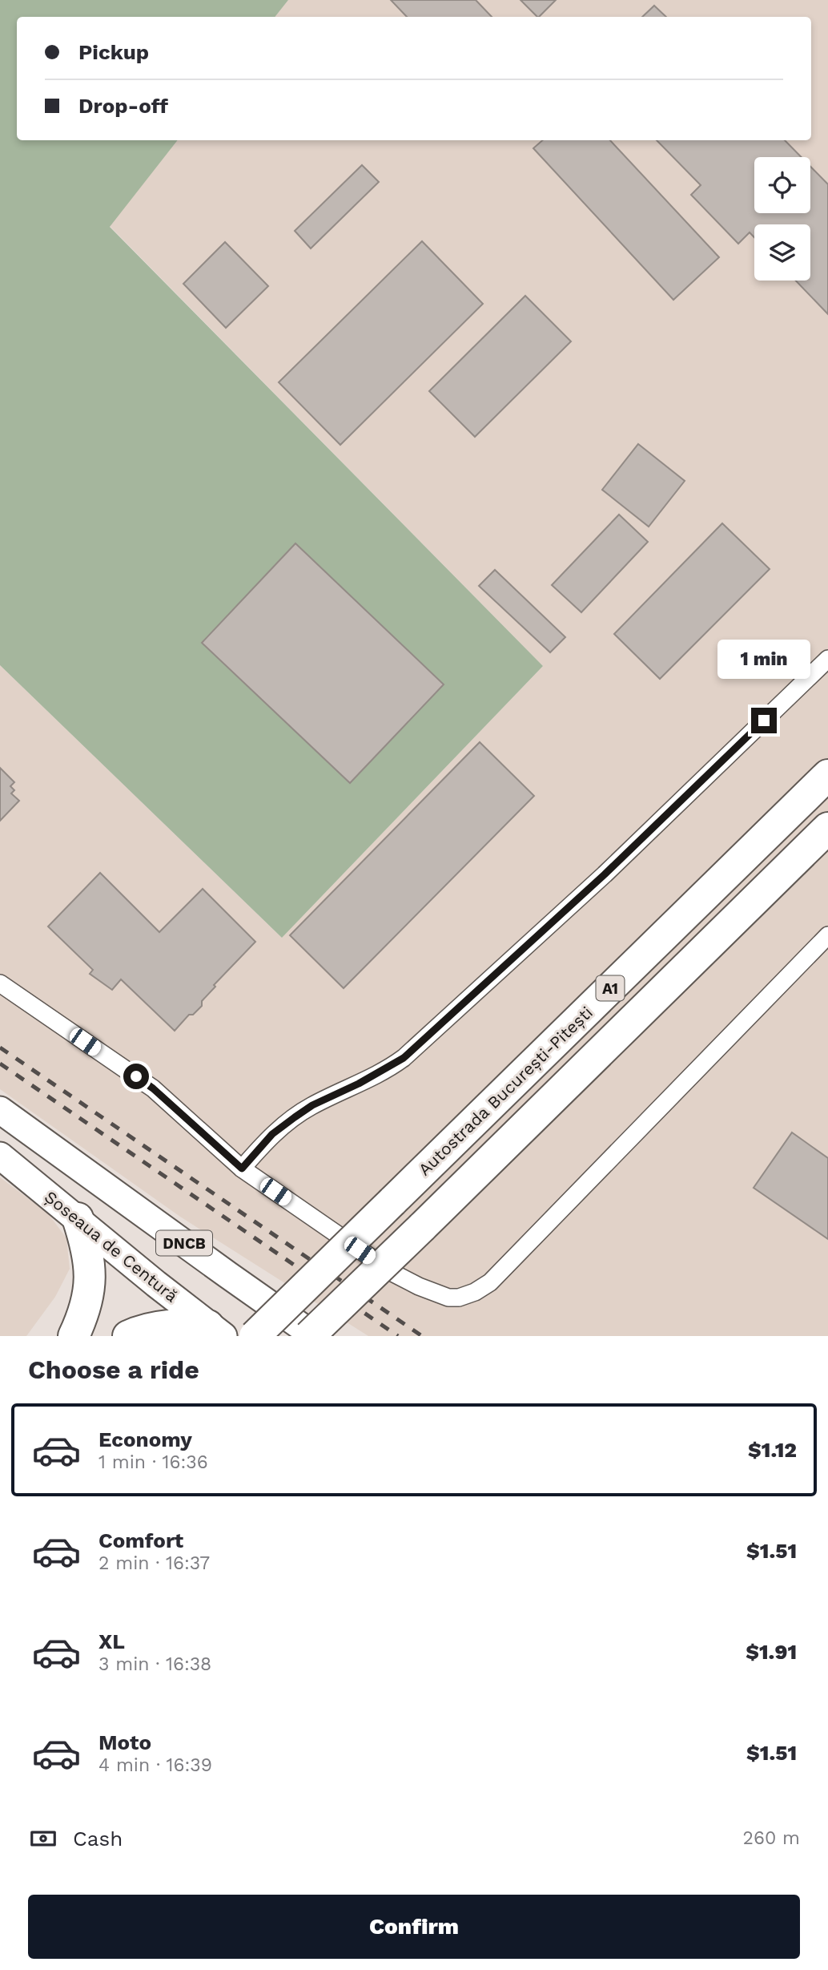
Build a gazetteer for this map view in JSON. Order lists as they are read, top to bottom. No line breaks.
{"streets":{"highway":["A1","Autostrada București-Pitești"],"main road":["DNCB","Șoseaua de Centură"]},"page":{"banner":["Pickup","Drop-off"],"bubble":"1 min","heading":"Choose a ride","list":[{"name":"Economy","note":"1 min · 16:36","value":"$1.12"},{"name":"Comfort","note":"2 min · 16:37","value":"$1.51"},{"name":"XL","note":"3 min · 16:38","value":"$1.91"},{"name":"Moto","note":"4 min · 16:39","value":"$1.51"}],"pay":["Cash","260 m"],"buttons":"Confirm"}}
